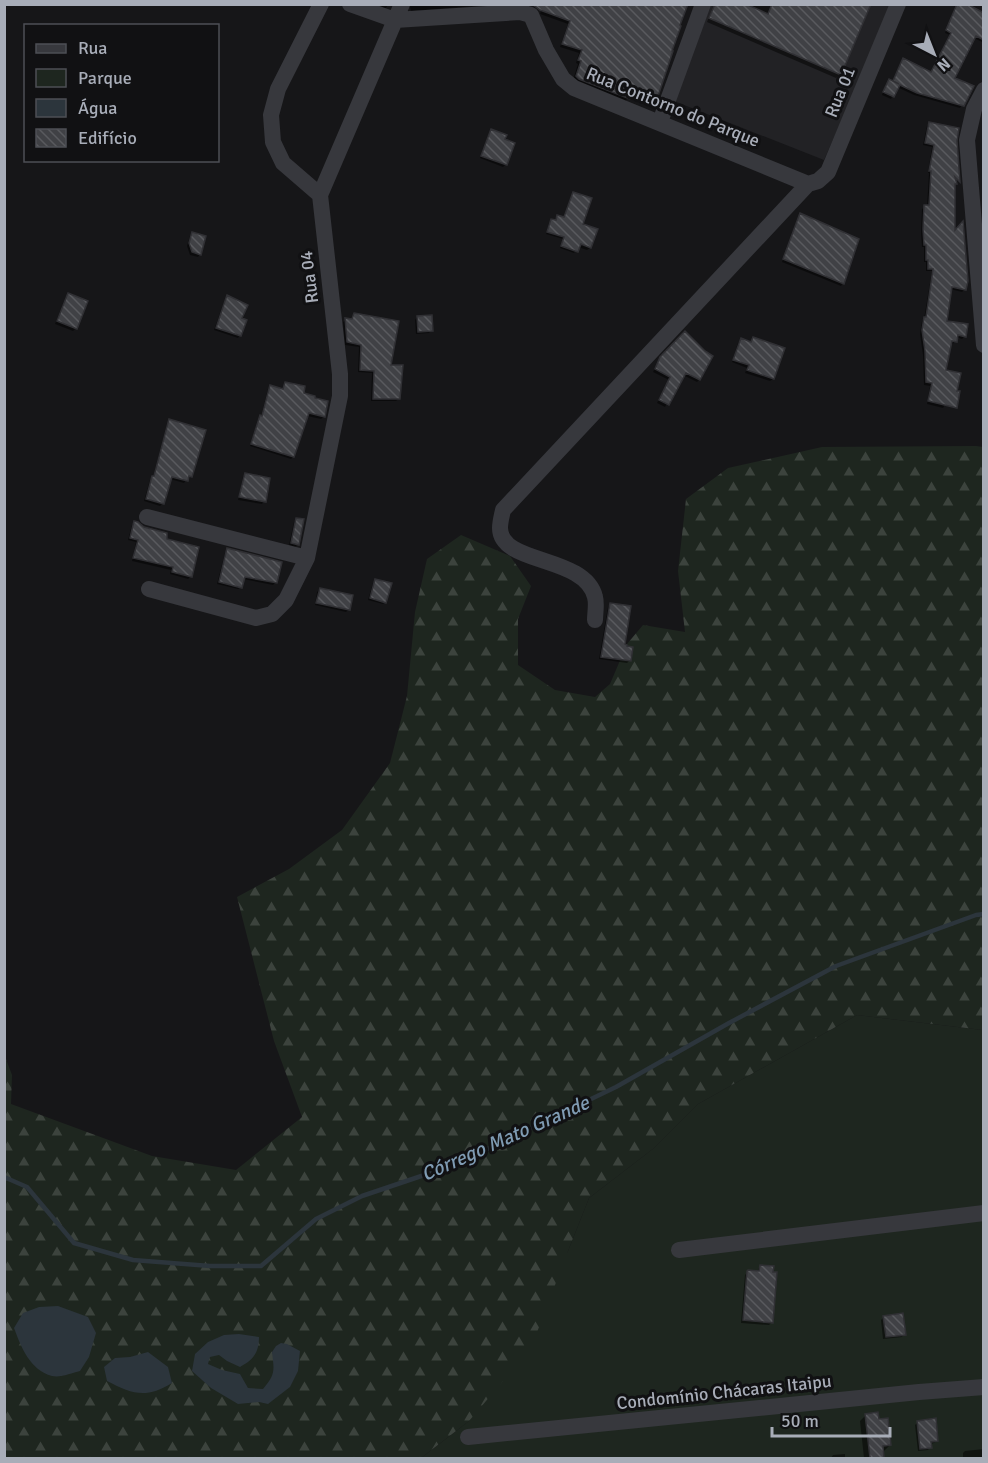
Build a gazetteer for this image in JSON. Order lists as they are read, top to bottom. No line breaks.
{"streets":{"street":["Rua 01","Rua Contorno do Parque","Rua 04","Condomínio Chácaras Itaipu"]},"crossings":[["Rua 01","Rua Contorno do Parque"],["Rua Contorno do Parque","Rua 04"]],"water":["Córrego Mato Grande"],"legend":["Rua","Parque","Água","Edifício"],"scale_bar":"50 m","north":"bottom right"}
